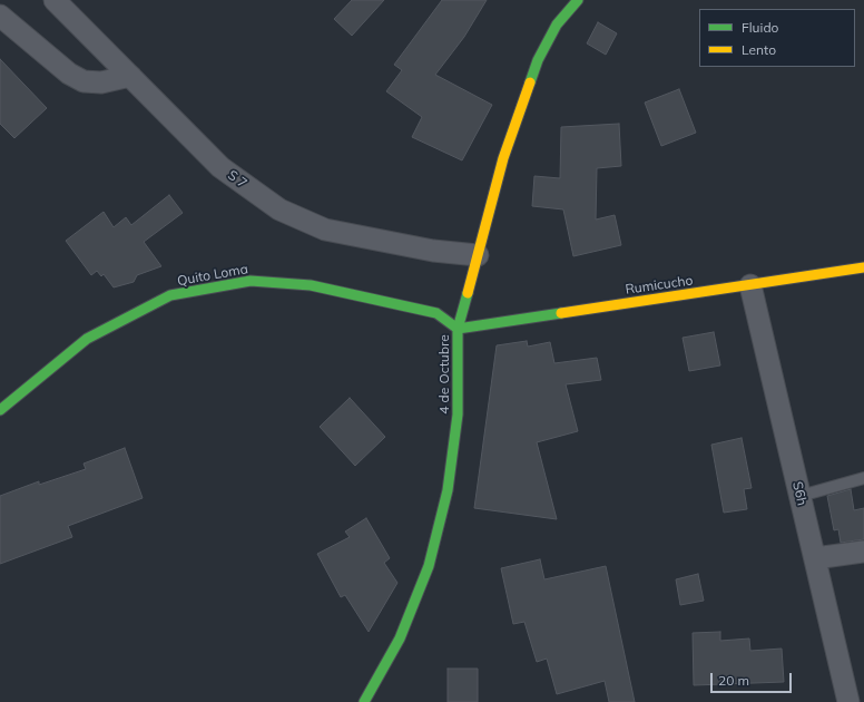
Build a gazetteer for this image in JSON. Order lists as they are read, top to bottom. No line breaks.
{"streets":{"street":["S 7","Quito Loma","Rumicucho","4 de Octubre","S6h"]},"crossings":[["S 7","4 de Octubre"],["Quito Loma","Rumicucho"],["Quito Loma","4 de Octubre"],["Rumicucho","4 de Octubre"],["Rumicucho","S6h"]],"legend":["Fluido","Lento"],"scale_bar":"20 m"}
